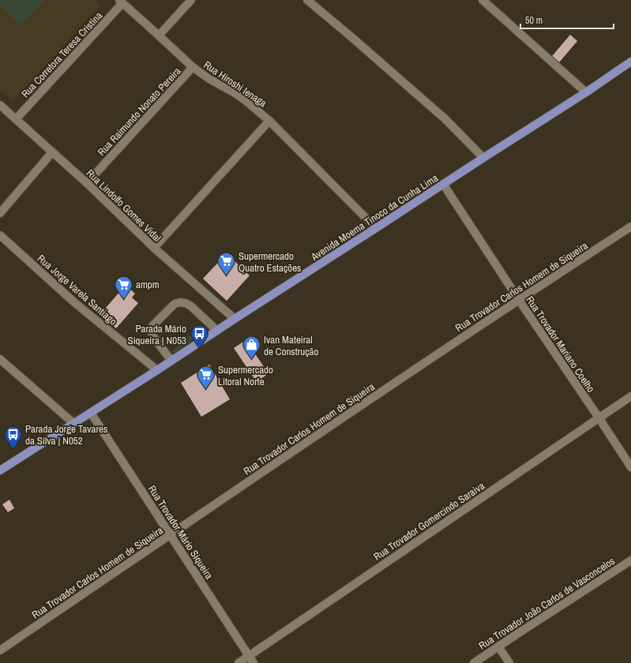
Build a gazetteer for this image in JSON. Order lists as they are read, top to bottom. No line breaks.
{"streets":{"main road":["Avenida Moema Tinoco da Cunha Lima"],"street":["Rua Corretora Teresa Cristina","Rua Hiroshi Ienaga","Rua Raimundo Nonato Pereira","Rua Lindolfo Gomes Vidal","Rua Trovador Carlos Homem de Siqueira","Rua Jorge Varela Santiago","Rua Trovador Mariano Coelho","Rua Trovador Gomercindo Saraiva","Rua Trovador Mário Siqueira","Rua Trovador João Carlos de Vasconcelos"]},"crossings":[["Rua Corretora Teresa Cristina","Rua Hiroshi Ienaga"],["Rua Corretora Teresa Cristina","Rua Lindolfo Gomes Vidal"],["Rua Hiroshi Ienaga","Rua Raimundo Nonato Pereira"],["Rua Hiroshi Ienaga","Avenida Moema Tinoco da Cunha Lima"],["Rua Raimundo Nonato Pereira","Rua Lindolfo Gomes Vidal"],["Rua Lindolfo Gomes Vidal","Avenida Moema Tinoco da Cunha Lima"],["Avenida Moema Tinoco da Cunha Lima","Rua Jorge Varela Santiago"],["Avenida Moema Tinoco da Cunha Lima","Rua Trovador Mariano Coelho"],["Avenida Moema Tinoco da Cunha Lima","Rua Trovador Mário Siqueira"],["Rua Trovador Carlos Homem de Siqueira","Rua Trovador Mariano Coelho"],["Rua Trovador Carlos Homem de Siqueira","Rua Trovador Mário Siqueira"],["Rua Trovador Mariano Coelho","Rua Trovador Gomercindo Saraiva"],["Rua Trovador Gomercindo Saraiva","Rua Trovador Mário Siqueira"]],"places":{"supermarket":["Supermercado Quatro Estações","ampm","Supermercado Litoral Norte"],"bus stop":["Parada Mário Siqueira | N053","Parada Jorge Tavares da Silva | N052"],"shop":["Ivan Mateiral de Construção"]},"scale_bar":"50 m"}
